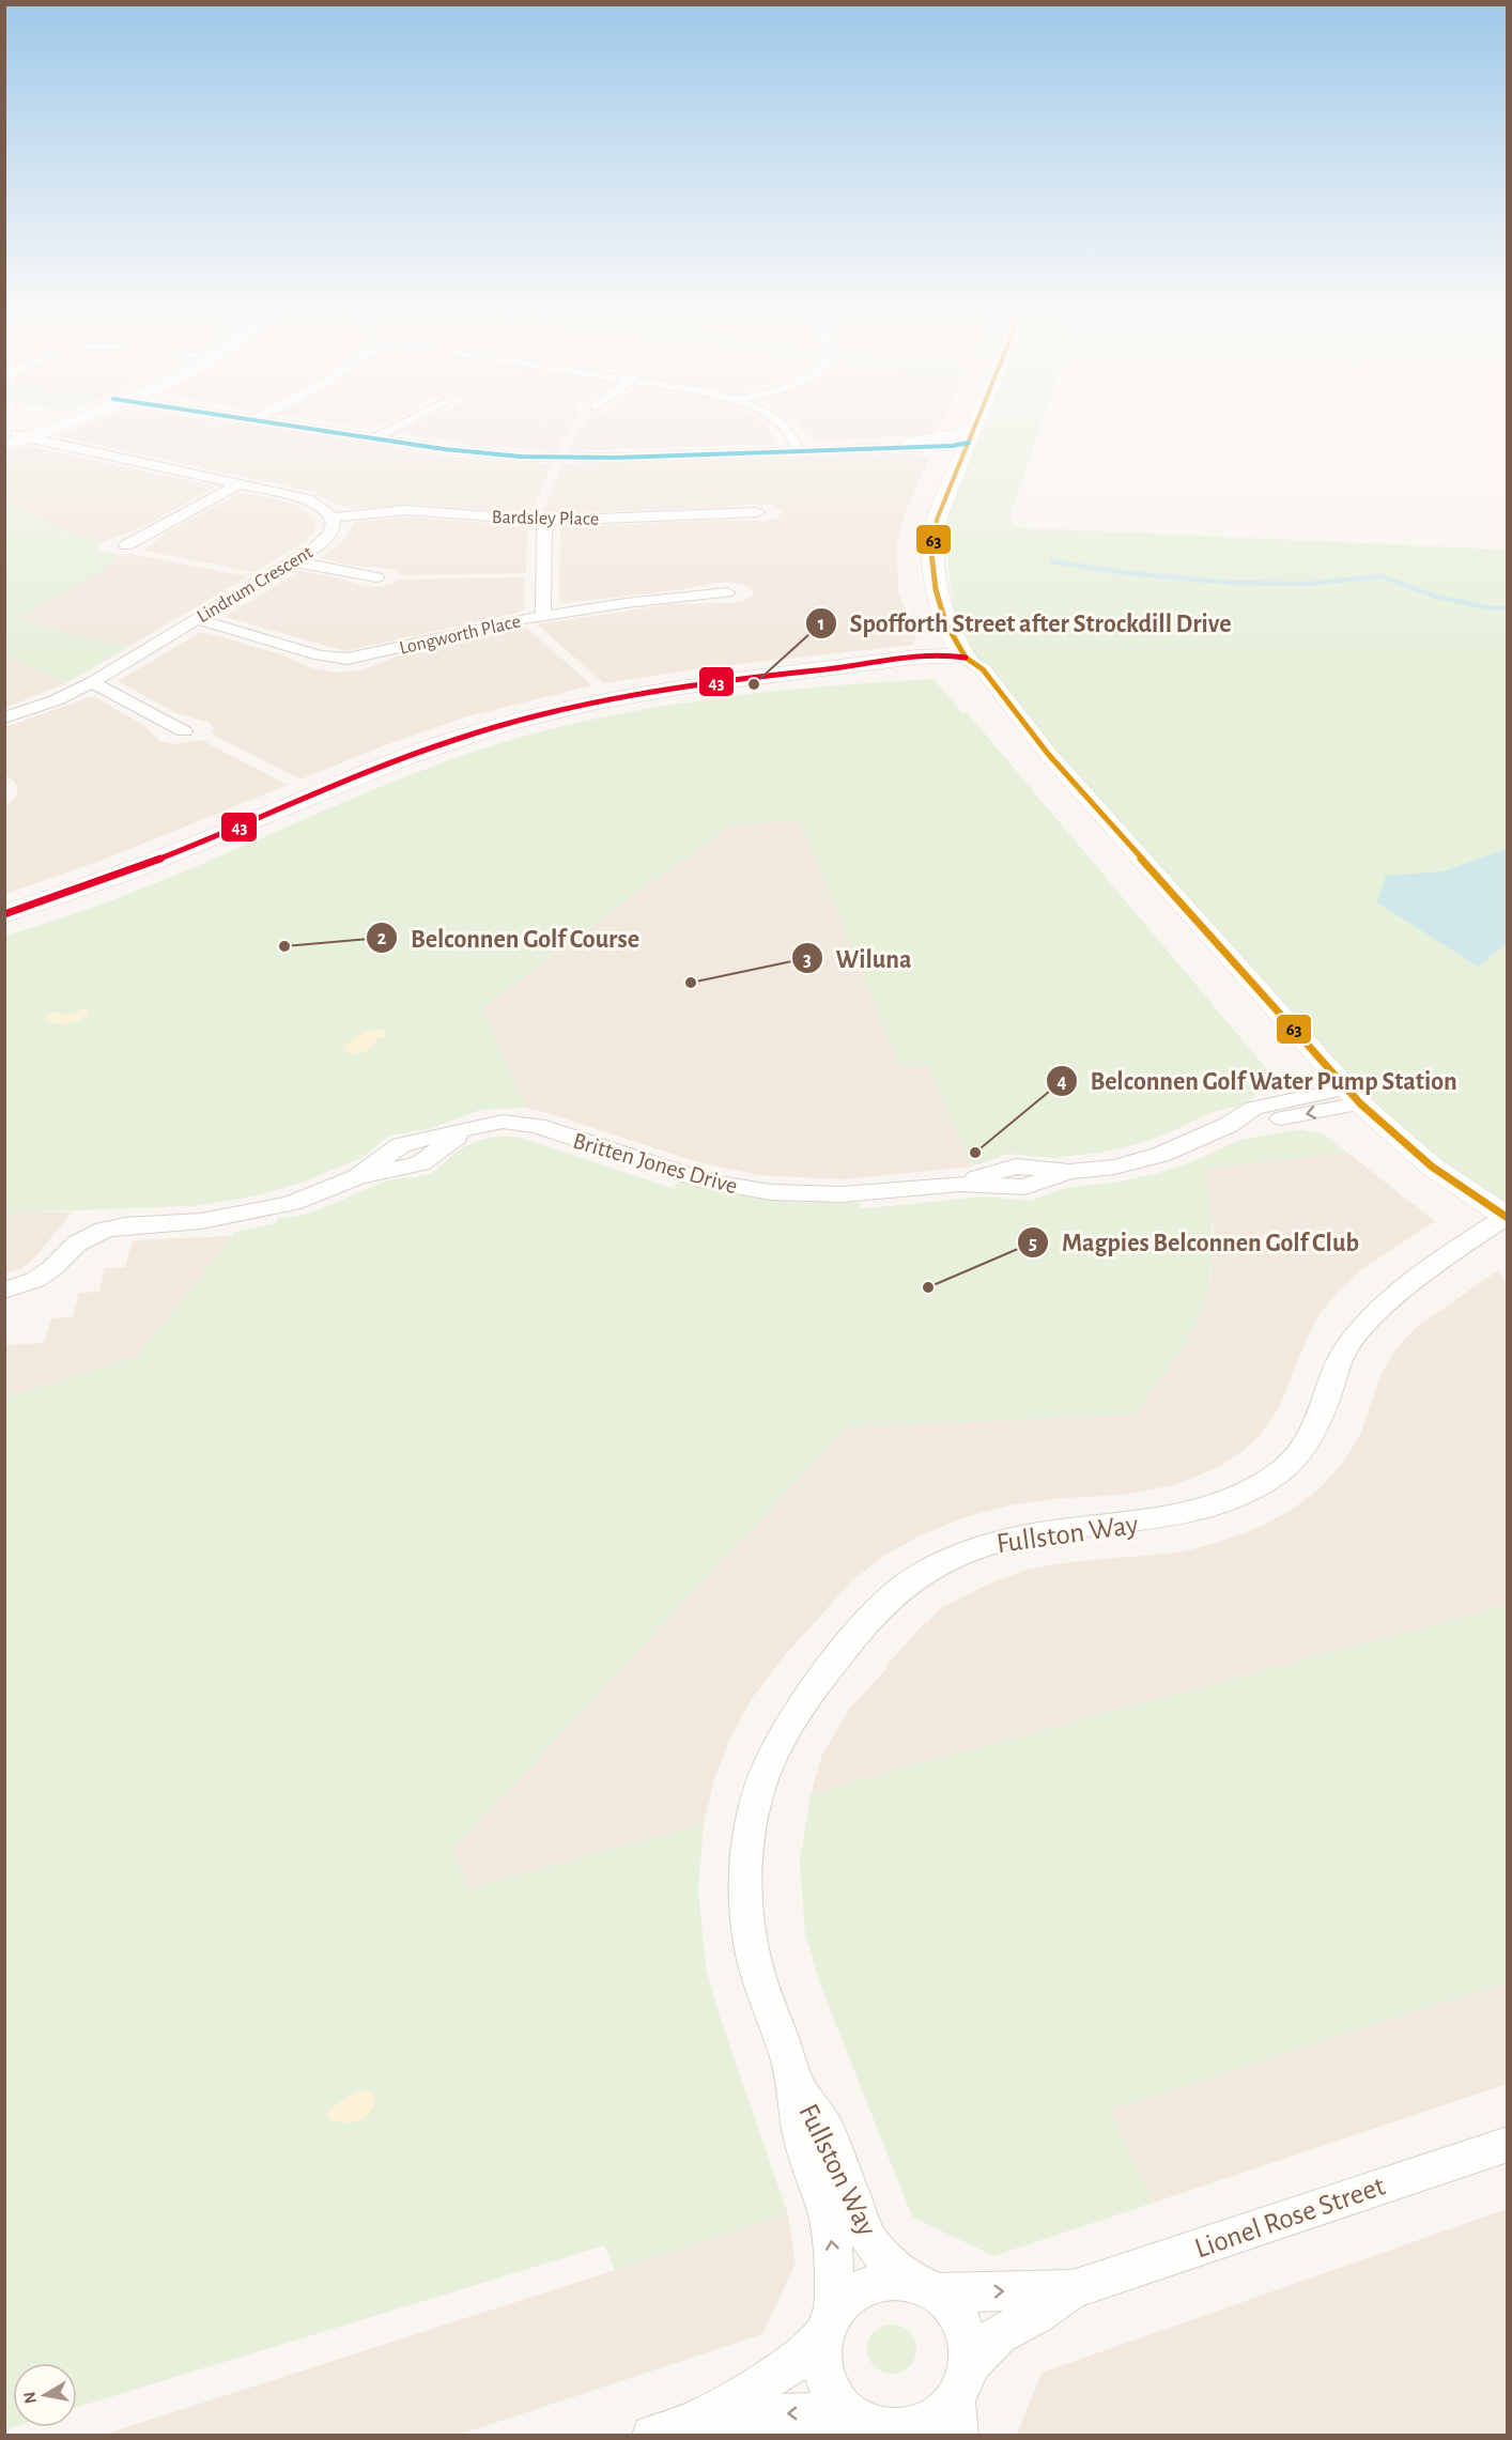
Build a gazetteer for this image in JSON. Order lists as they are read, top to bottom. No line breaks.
{"streets":{"street":["Bardsley Place","Lindrum Crescent","Longworth Place","Britten Jones Drive","Fullston Way","Lionel Rose Street"]},"crossings":[["Bardsley Place","Lindrum Crescent"],["Lindrum Crescent","Longworth Place"],["Fullston Way","Lionel Rose Street"]],"places":["Spofforth Street after Strockdill Drive","Belconnen Golf Course","Wiluna","Belconnen Golf Water Pump Station","Magpies Belconnen Golf Club"],"lines":["transit line 63","transit line 43"],"north":"left"}
